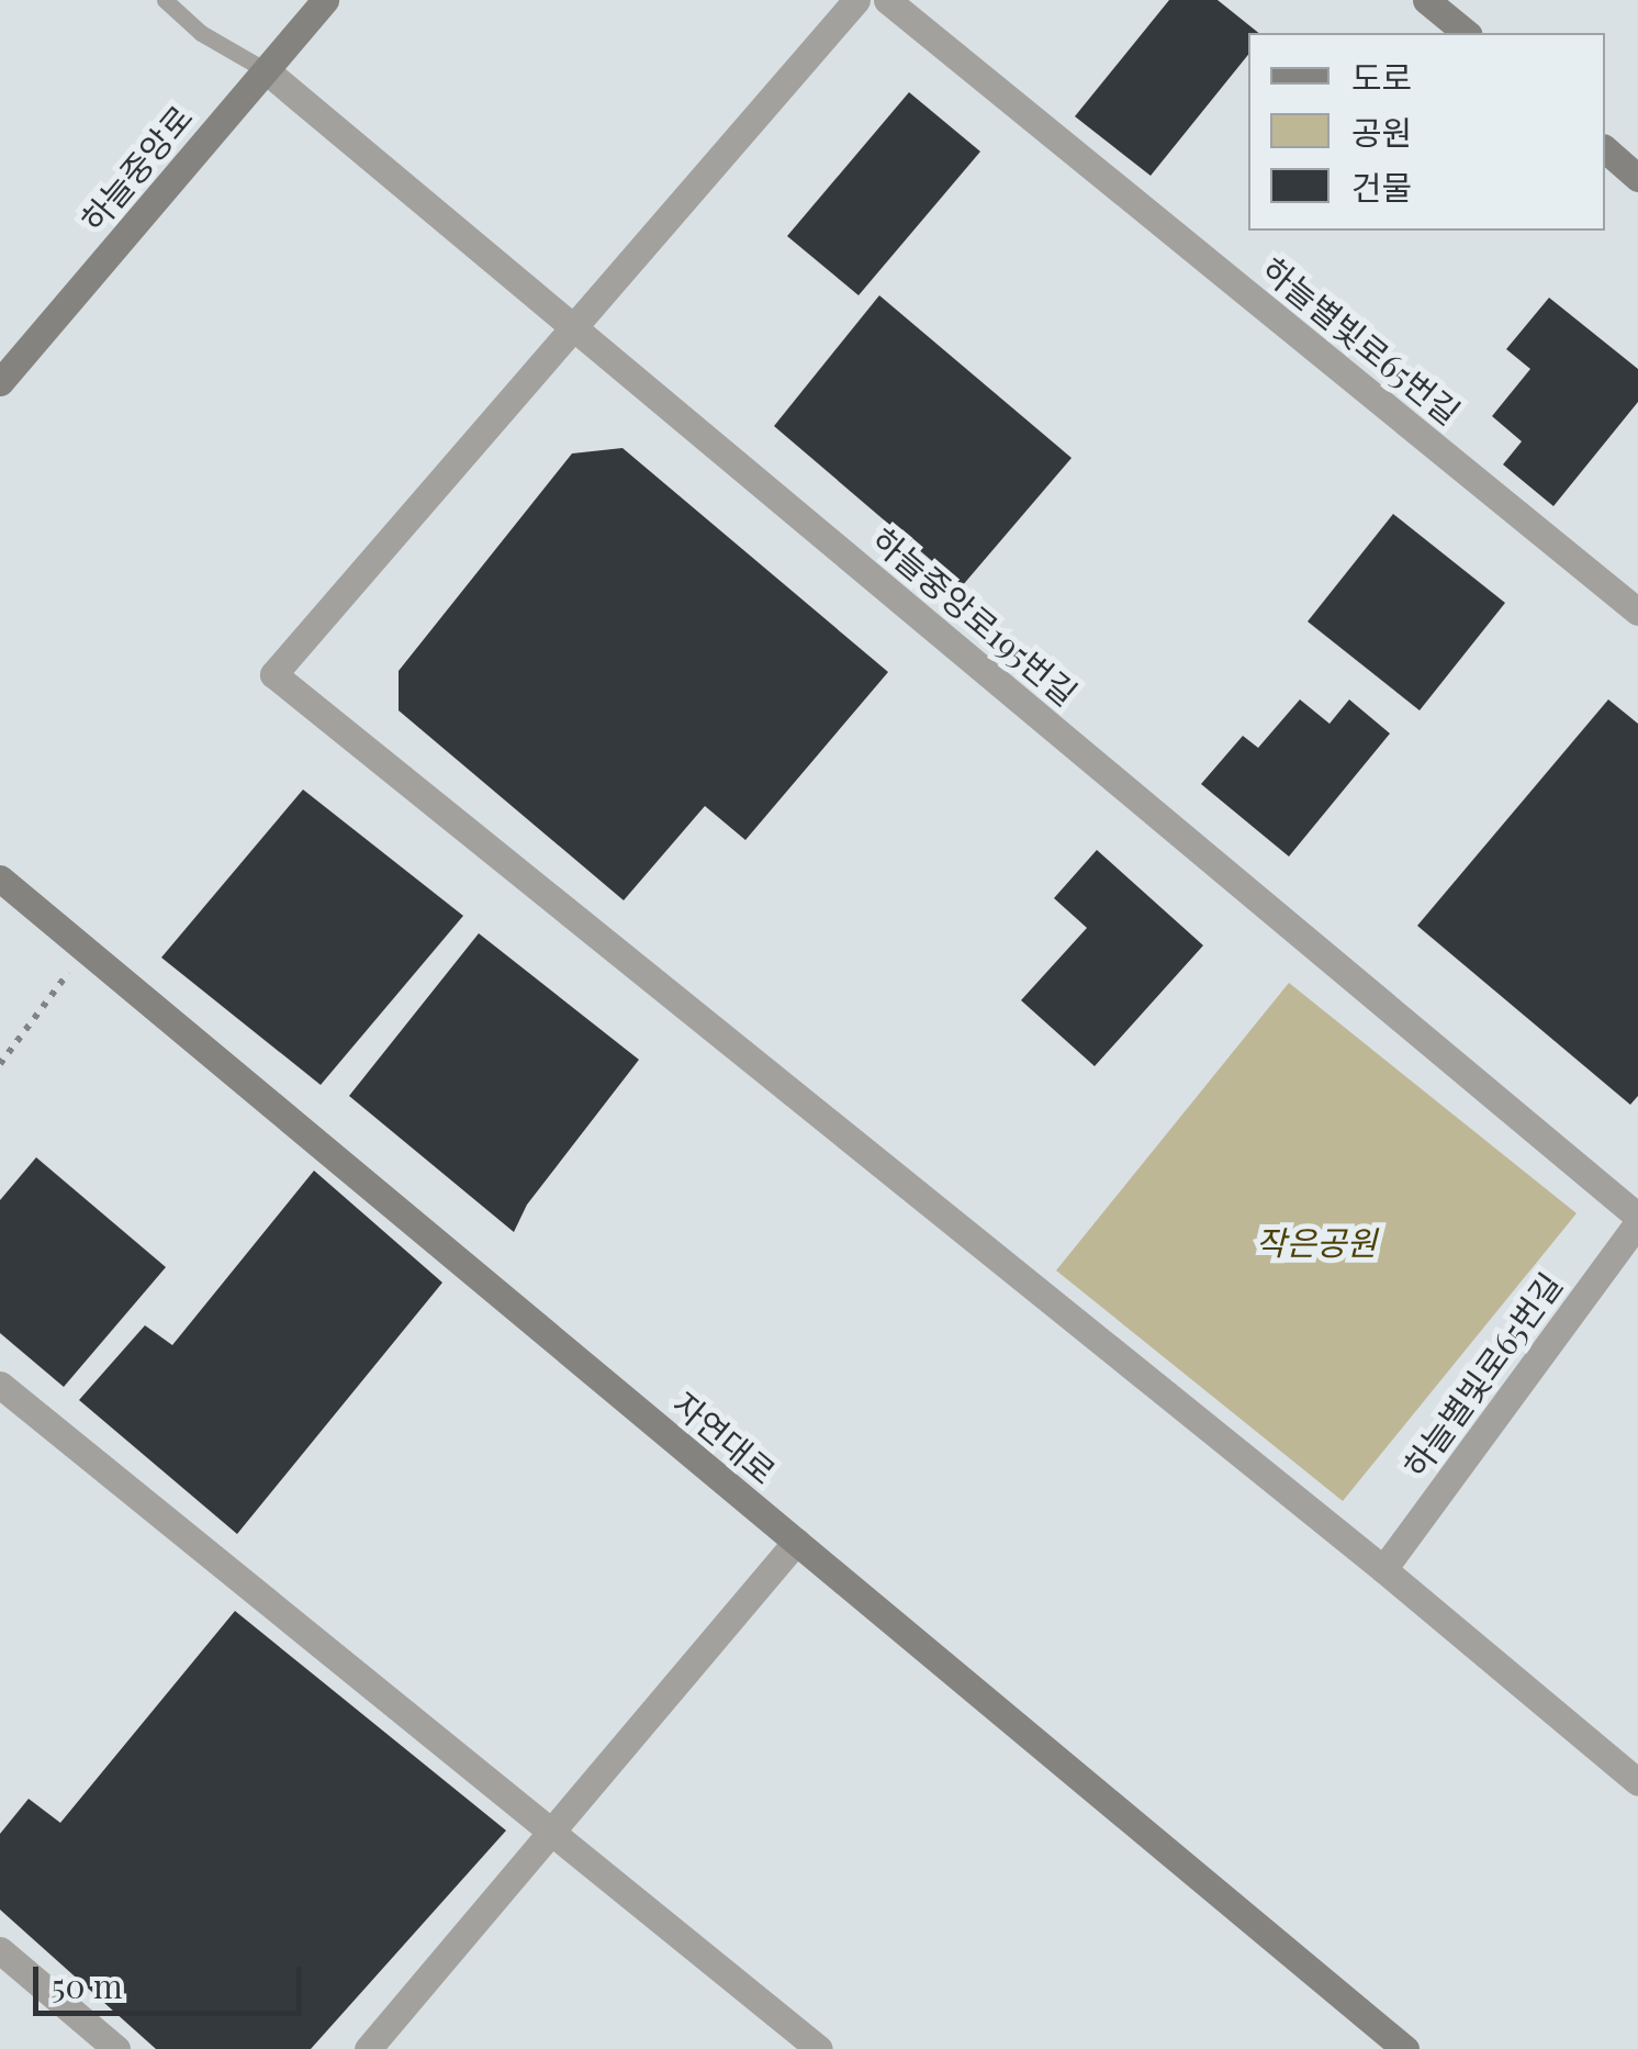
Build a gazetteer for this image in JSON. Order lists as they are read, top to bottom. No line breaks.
{"streets":{"main road":["하늘중앙로","자연대로"],"street":["하늘별빛로65번길","하늘중앙로195번길"]},"crossings":[["하늘중앙로","하늘중앙로195번길"],["하늘별빛로65번길","하늘중앙로195번길"]],"parks":["작은공원"],"legend":["도로","공원","건물"],"scale_bar":"50 m"}
